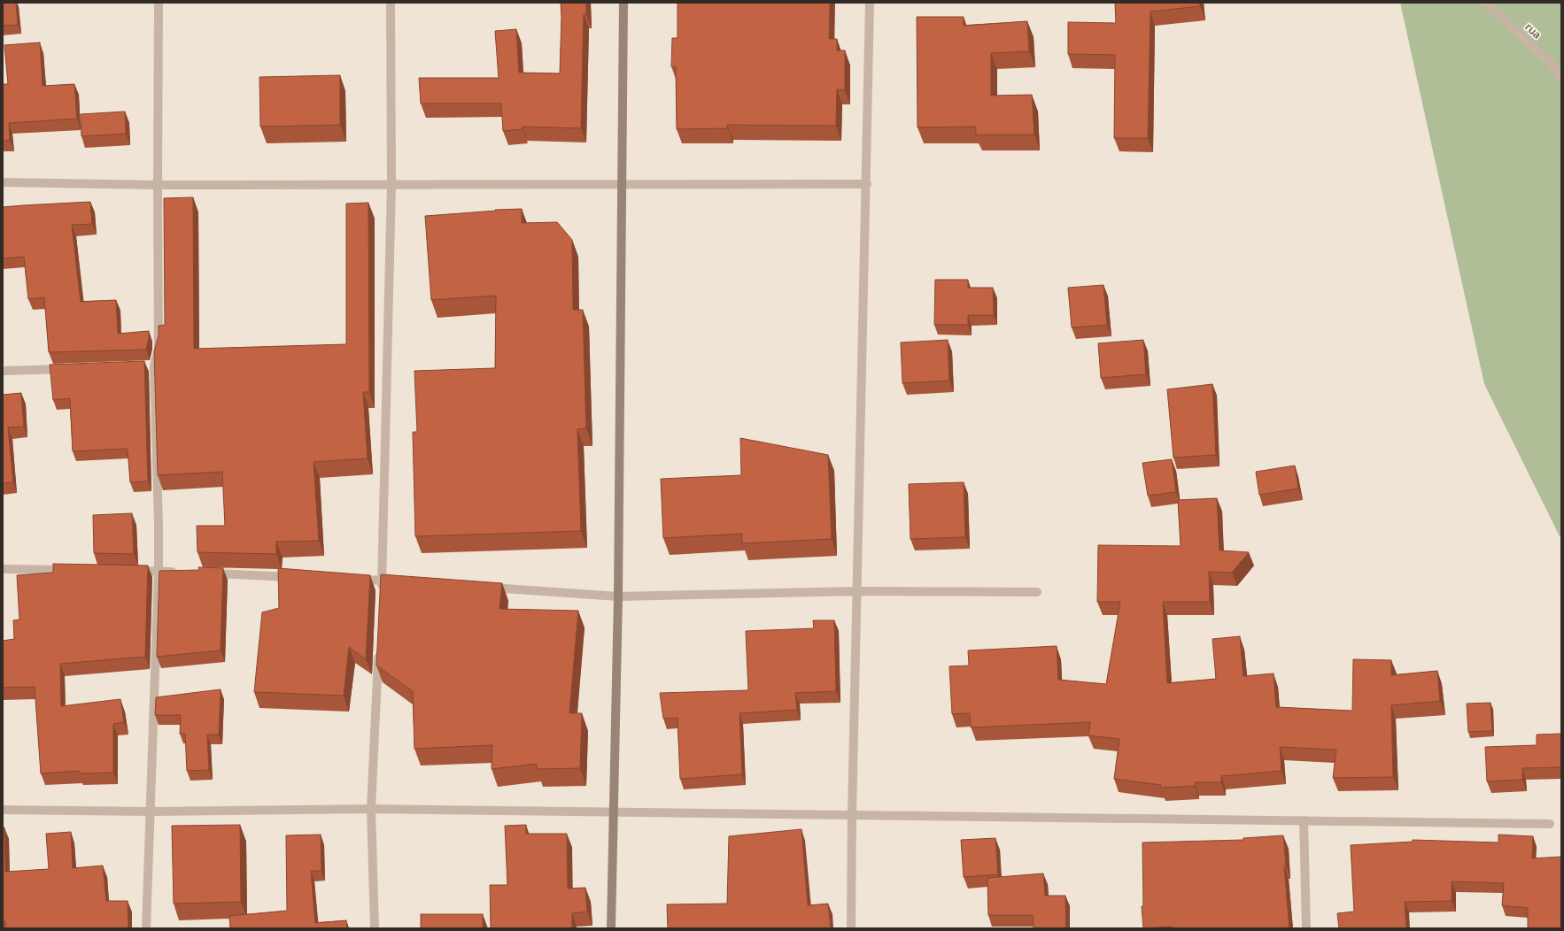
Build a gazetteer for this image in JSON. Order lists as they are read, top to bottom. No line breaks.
{"streets":{"street":["rua"]}}
